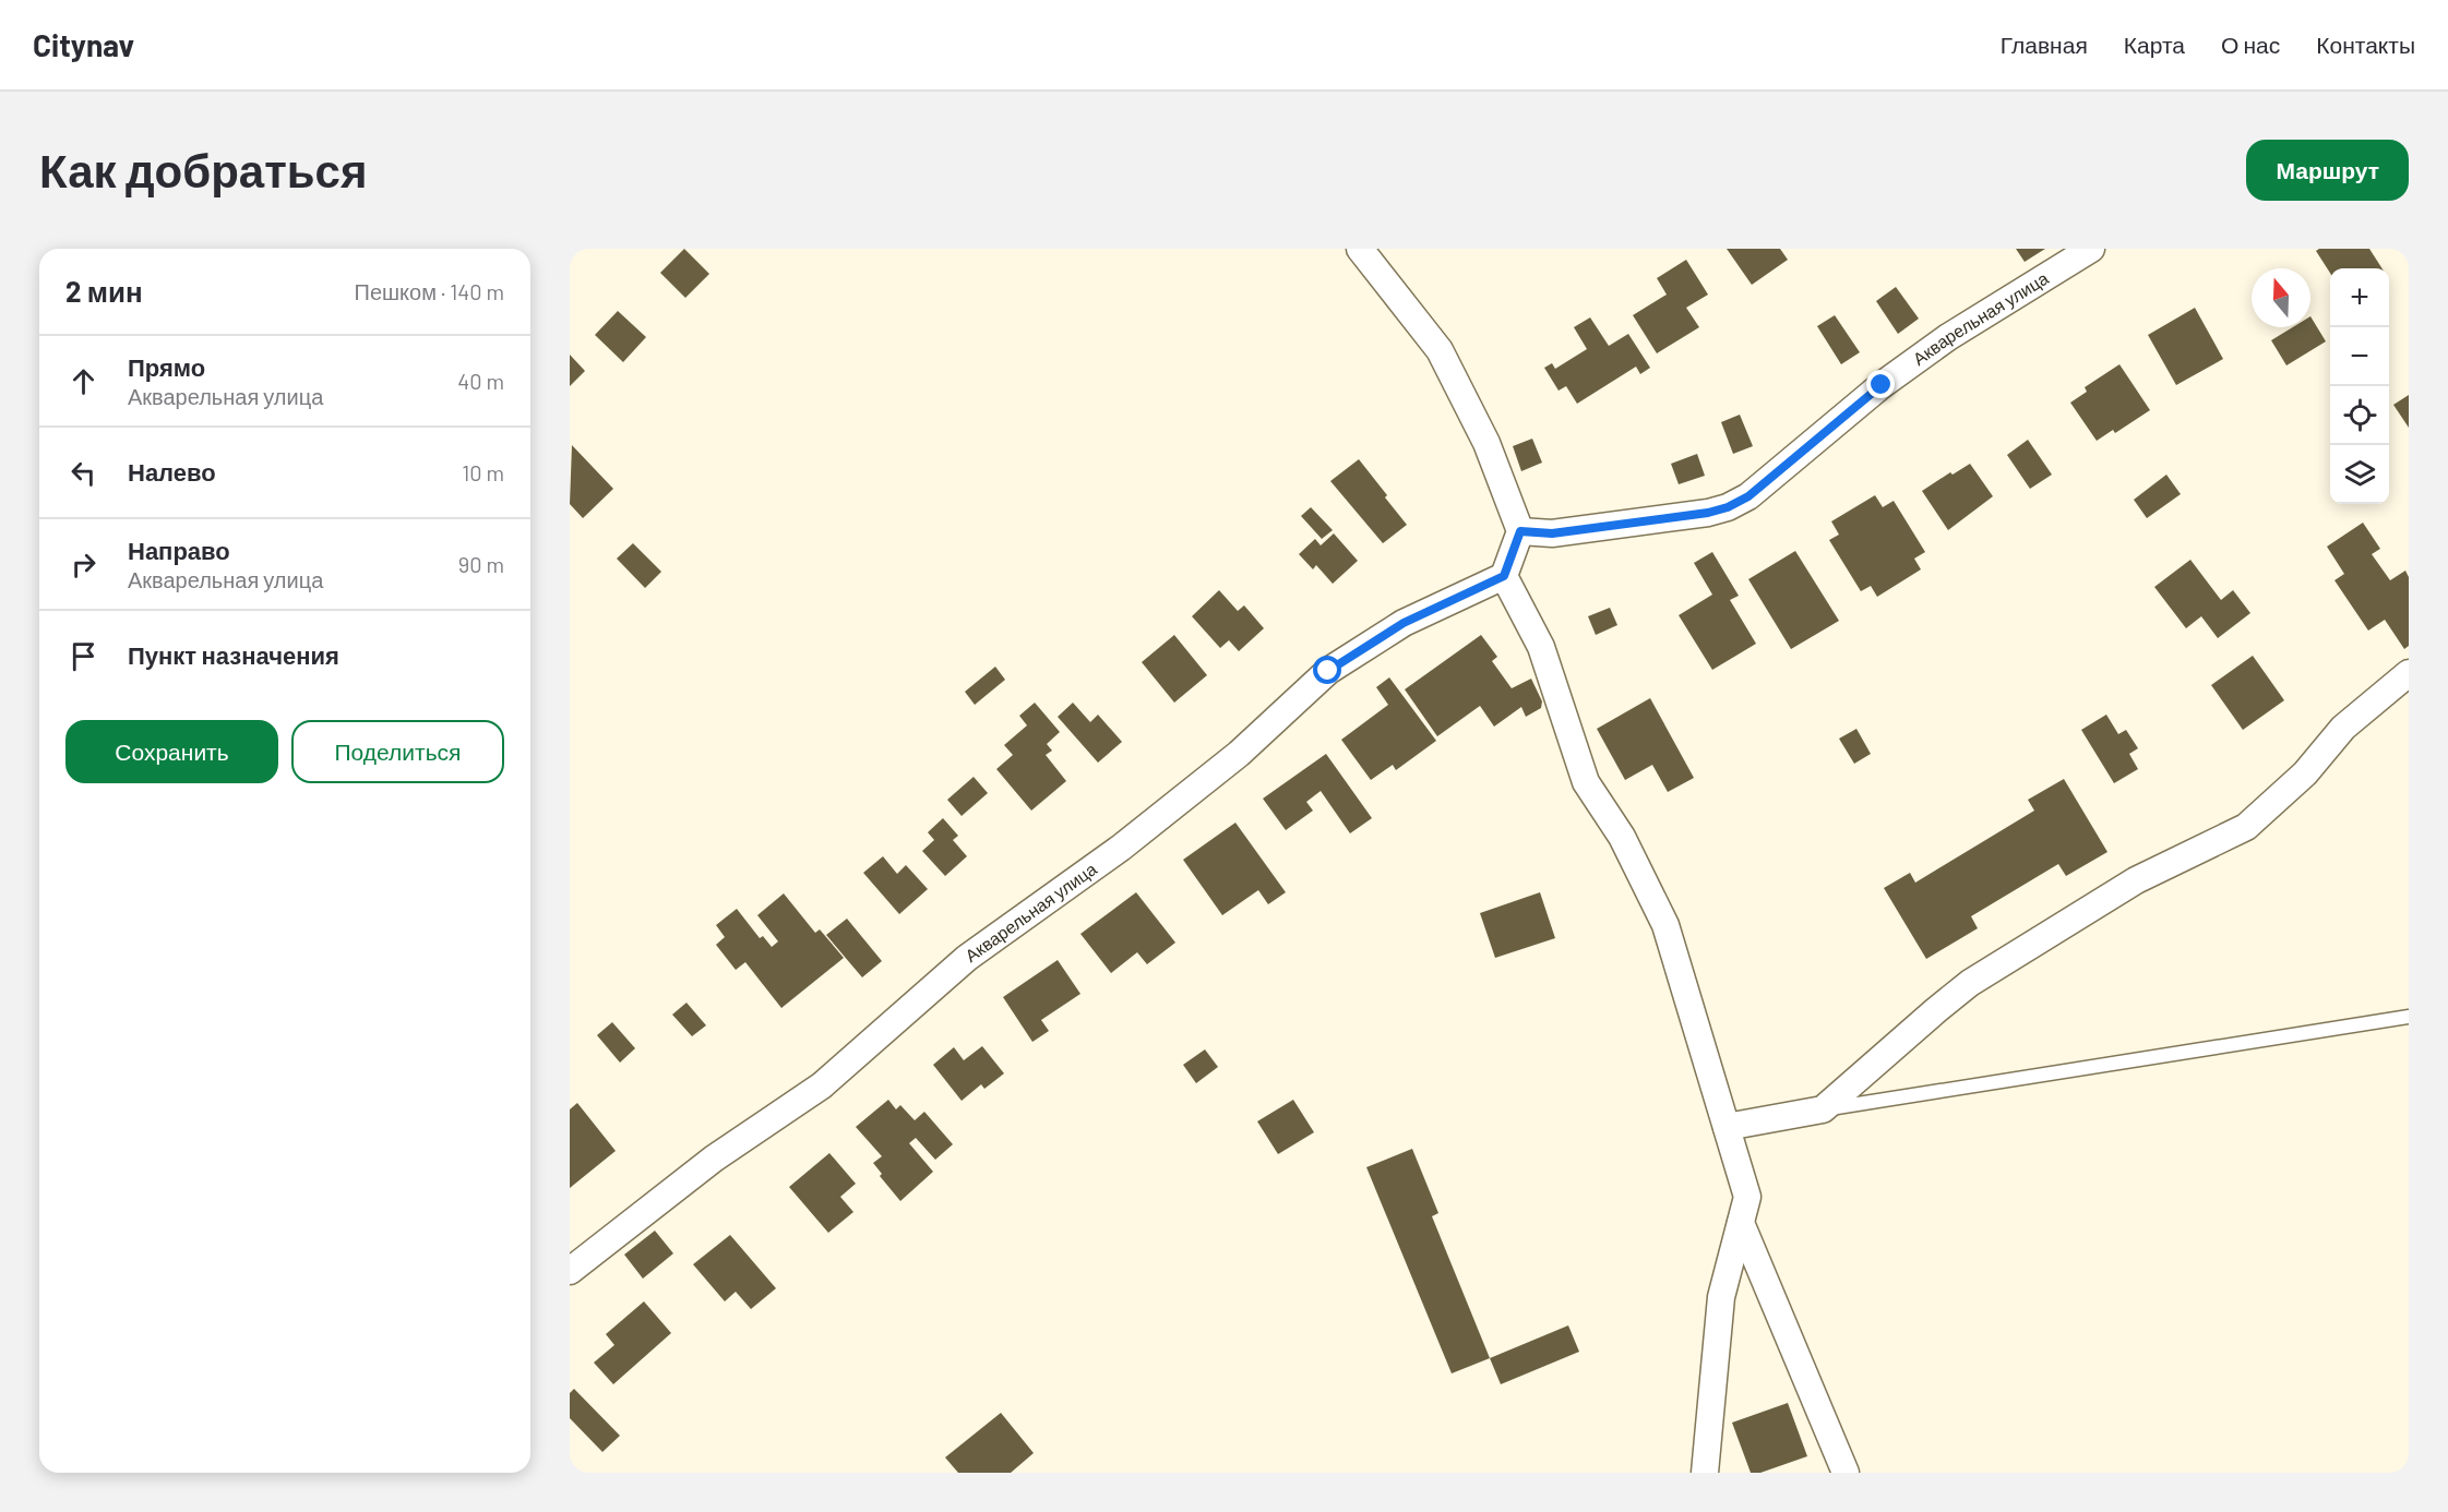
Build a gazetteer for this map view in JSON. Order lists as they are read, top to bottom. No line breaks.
{"streets":{"street":["Акварельная улица"]},"north":"top","page":{"header":"Citynav","nav":["Главная","Карта","О нас","Контакты"],"buttons":["Маршрут",["Сохранить","Поделиться"]],"title":"Как добраться","heading":["2 мин","Пешком · 140 m"],"map_buttons":["+","−"],"list":[["Прямо","Акварельная улица","40 m"],["Налево","10 m"],["Направо","Акварельная улица","90 m"],"Пункт назначения"]}}
